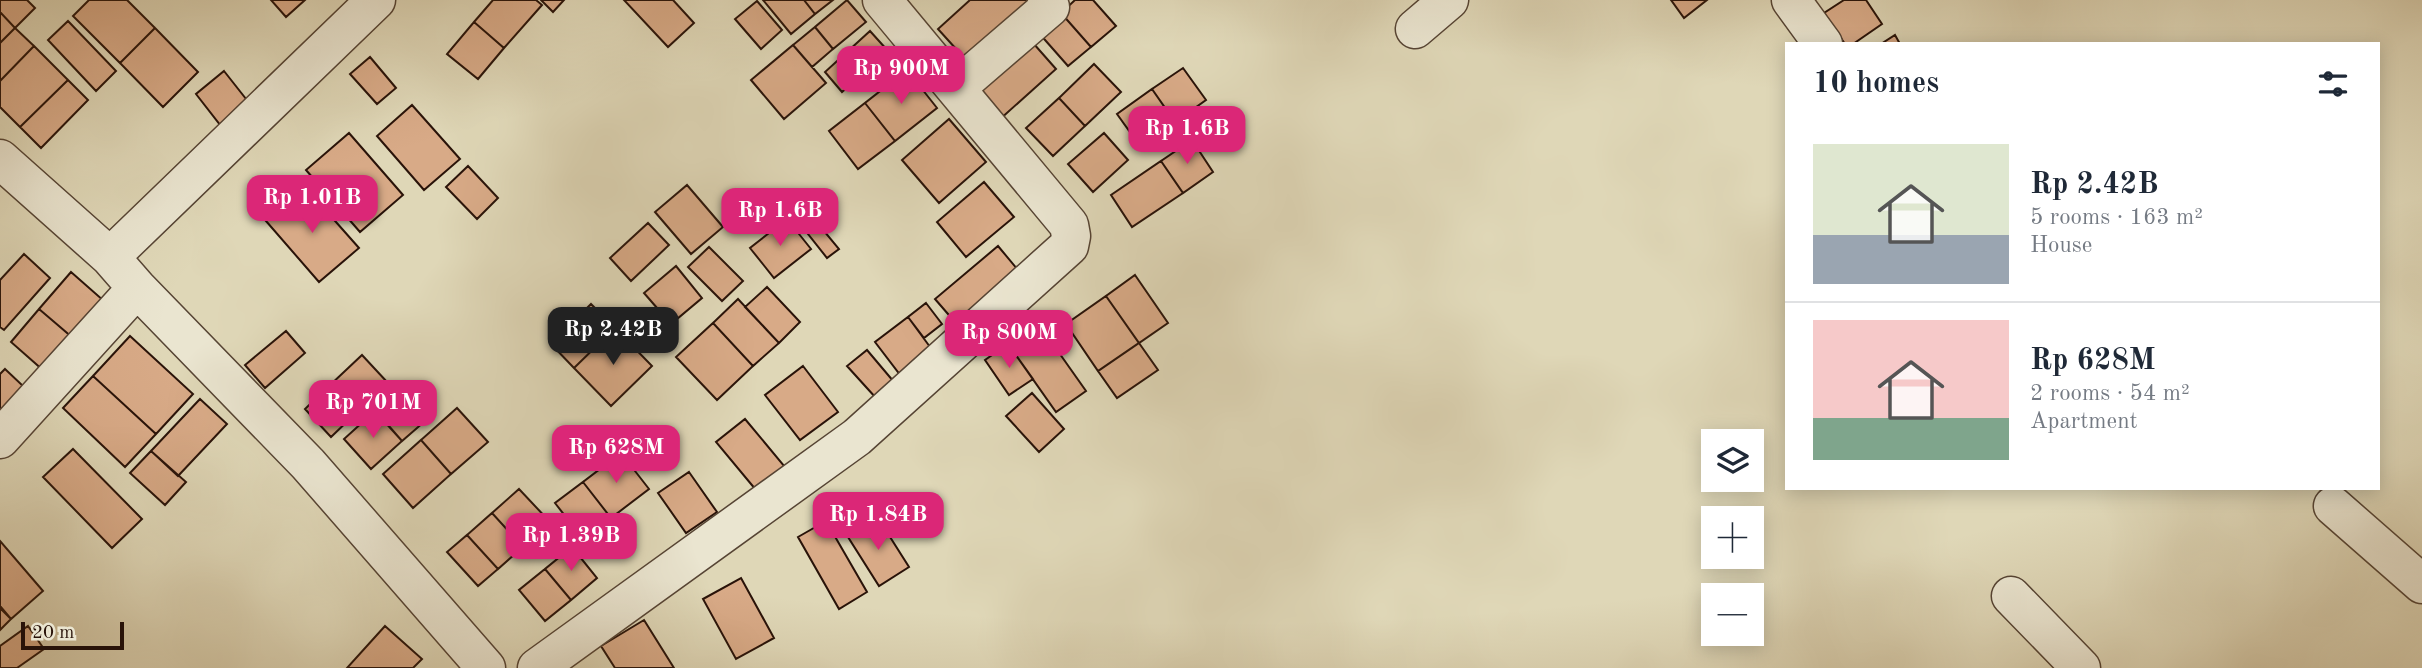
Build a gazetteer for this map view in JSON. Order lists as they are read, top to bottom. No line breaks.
{"scale_bar":"20 m","page":{"heading":"10 homes","price":["Rp 900M","Rp 1.6B","Rp 1.01B","Rp 1.6B","Rp 2.42B","Rp 800M","Rp 701M","Rp 628M","Rp 1.84B","Rp 1.39B"],"list":[{"name":"Rp 2.42B","note":"5 rooms · 163 m² · House"},{"name":"Rp 628M","note":"2 rooms · 54 m² · Apartment"}],"map_buttons":["+","−"],"scale":"20 m"}}
